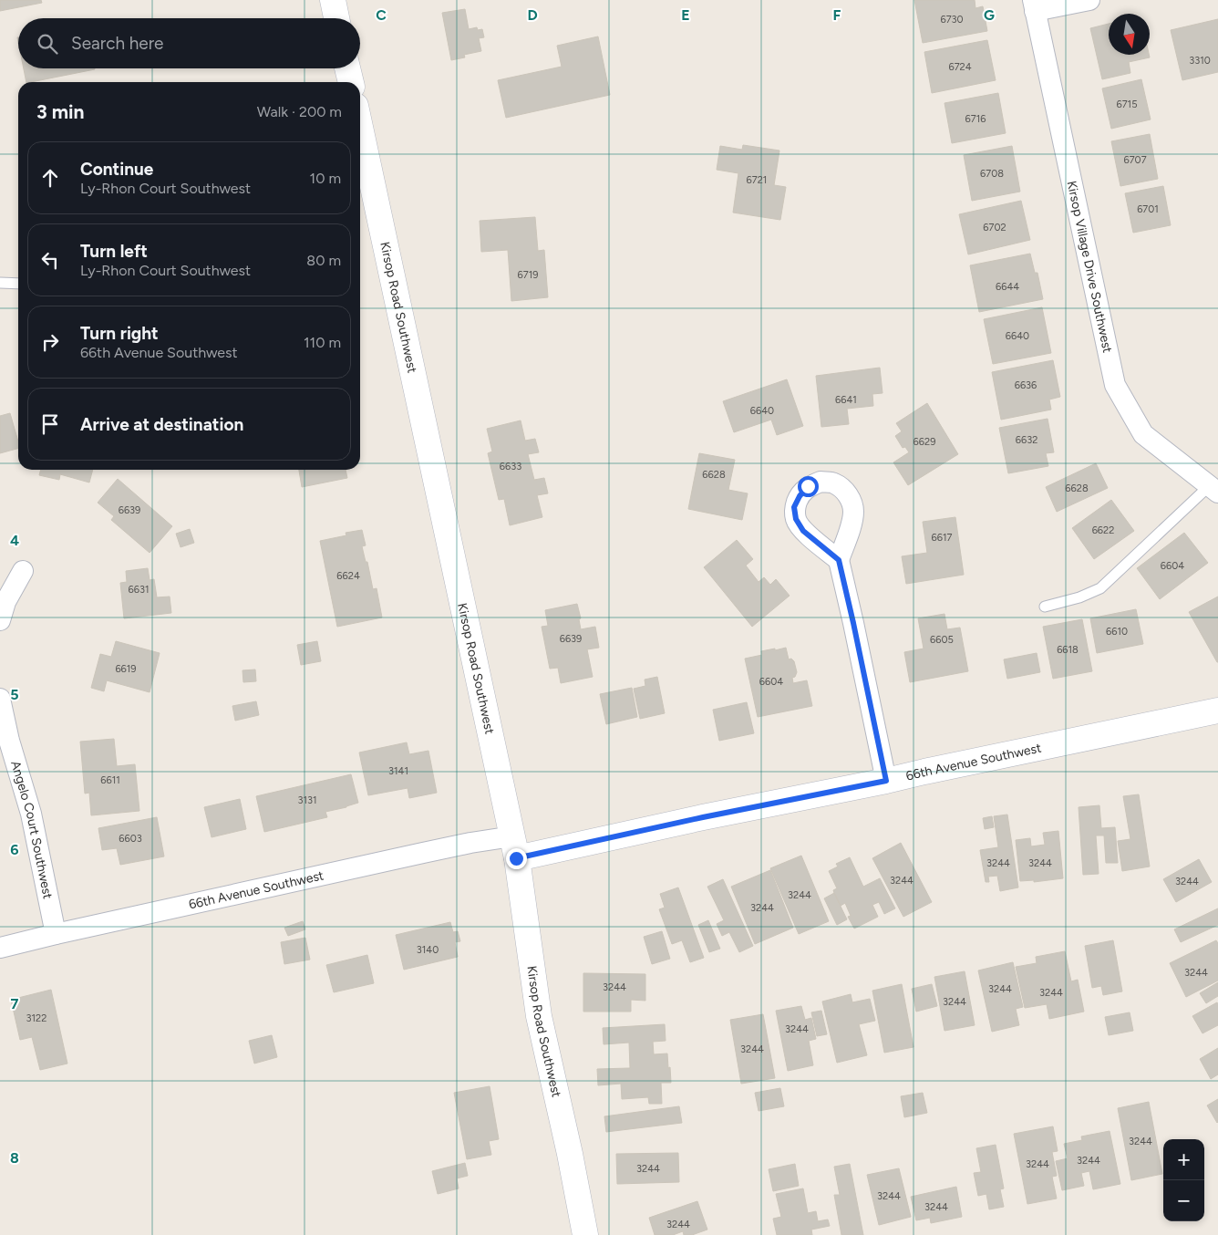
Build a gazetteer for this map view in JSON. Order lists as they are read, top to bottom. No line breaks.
{"streets":{"street":["Kirsop Village Drive Southwest","Kirsop Road Southwest","66th Avenue Southwest","Angelo Court Southwest"]},"crossings":[["Kirsop Road Southwest","66th Avenue Southwest"],["66th Avenue Southwest","Angelo Court Southwest"]],"house_numbers":["6730","3310","6724","6715","6716","6707","6708","6721","6701","6702","6719","6644","6640","6636","6641","6640","6632","6629","6633","6628","6628","6639","6622","6617","6604","6624","6631","6610","6639","6605","6618","6619","6604","3141","6611","3131","6603","3244","3244","3244","3244","3244","3244","3140","3244","3244","3244","3244","3244","3122","3244","3244","3244","3244","3244","3244","3244","3244","3244"],"north":"bottom","page":{"search":"Search here","heading":["3 min","Walk · 200 m"],"list":[["Continue","Ly-Rhon Court Southwest","10 m"],["Turn left","Ly-Rhon Court Southwest","80 m"],["Turn right","66th Avenue Southwest","110 m"],"Arrive at destination"],"map_buttons":["+","−"]},"grid":{"columns":["C","D","E","F","G"],"rows":["4","5","6","7","8"]}}
